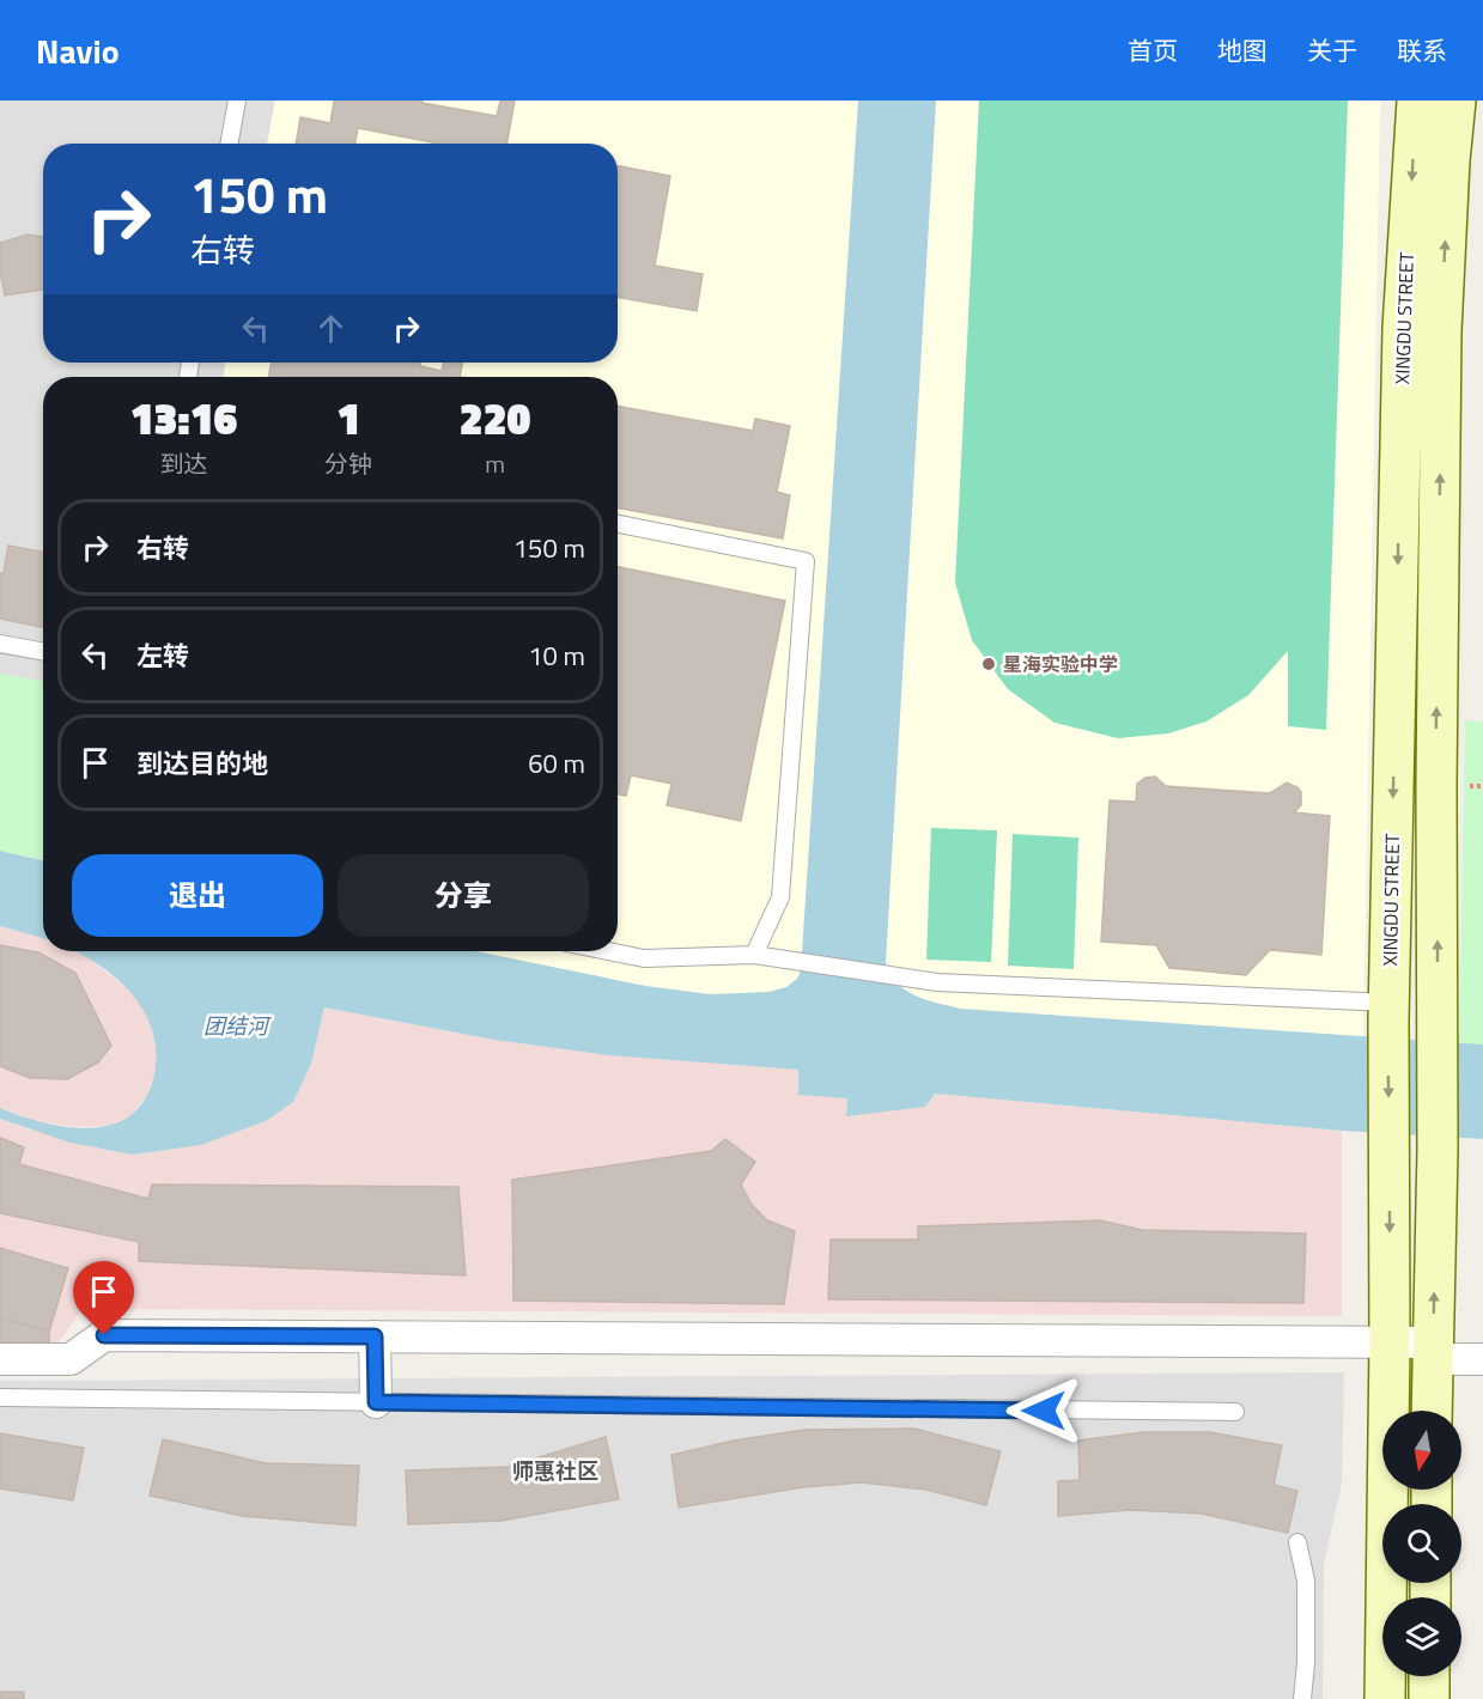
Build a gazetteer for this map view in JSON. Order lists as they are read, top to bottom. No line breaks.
{"streets":{"main road":["XINGDU STREET"]},"districts":["师惠社区"],"water":["团结河"],"places":["星海实验中学"],"north":"bottom","page":{"header":"Navio","nav":["首页","地图","关于","联系"],"turn":["150 m","右转"],"eta":["13:16","到达","1","分钟","220","m"],"list":[{"name":"右转","value":"150 m"},{"name":"左转","value":"10 m"},{"name":"到达目的地","value":"60 m"}],"buttons":["退出","分享"]}}
